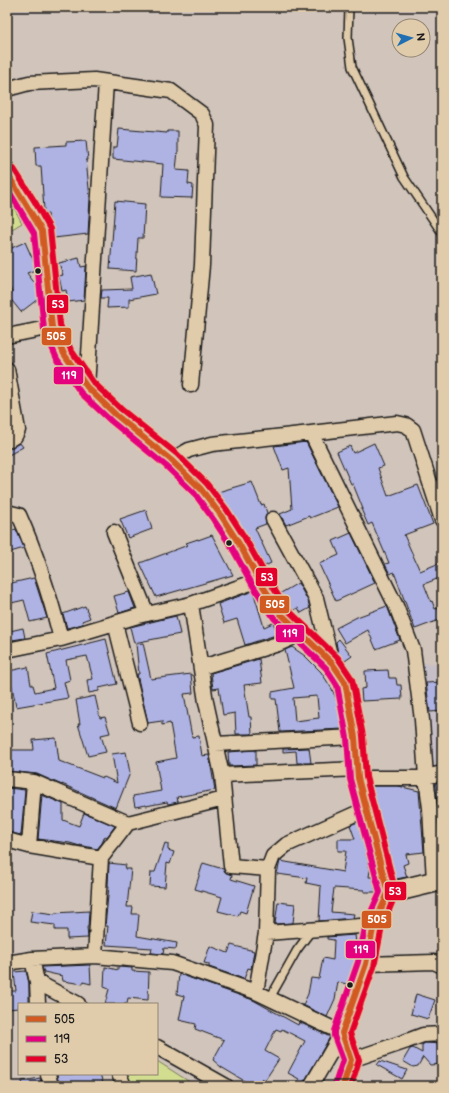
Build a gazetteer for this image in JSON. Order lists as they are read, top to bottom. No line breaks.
{"lines":["transit line 53","transit line 505","transit line 119"],"legend":["505","119","53"],"north":"right"}
